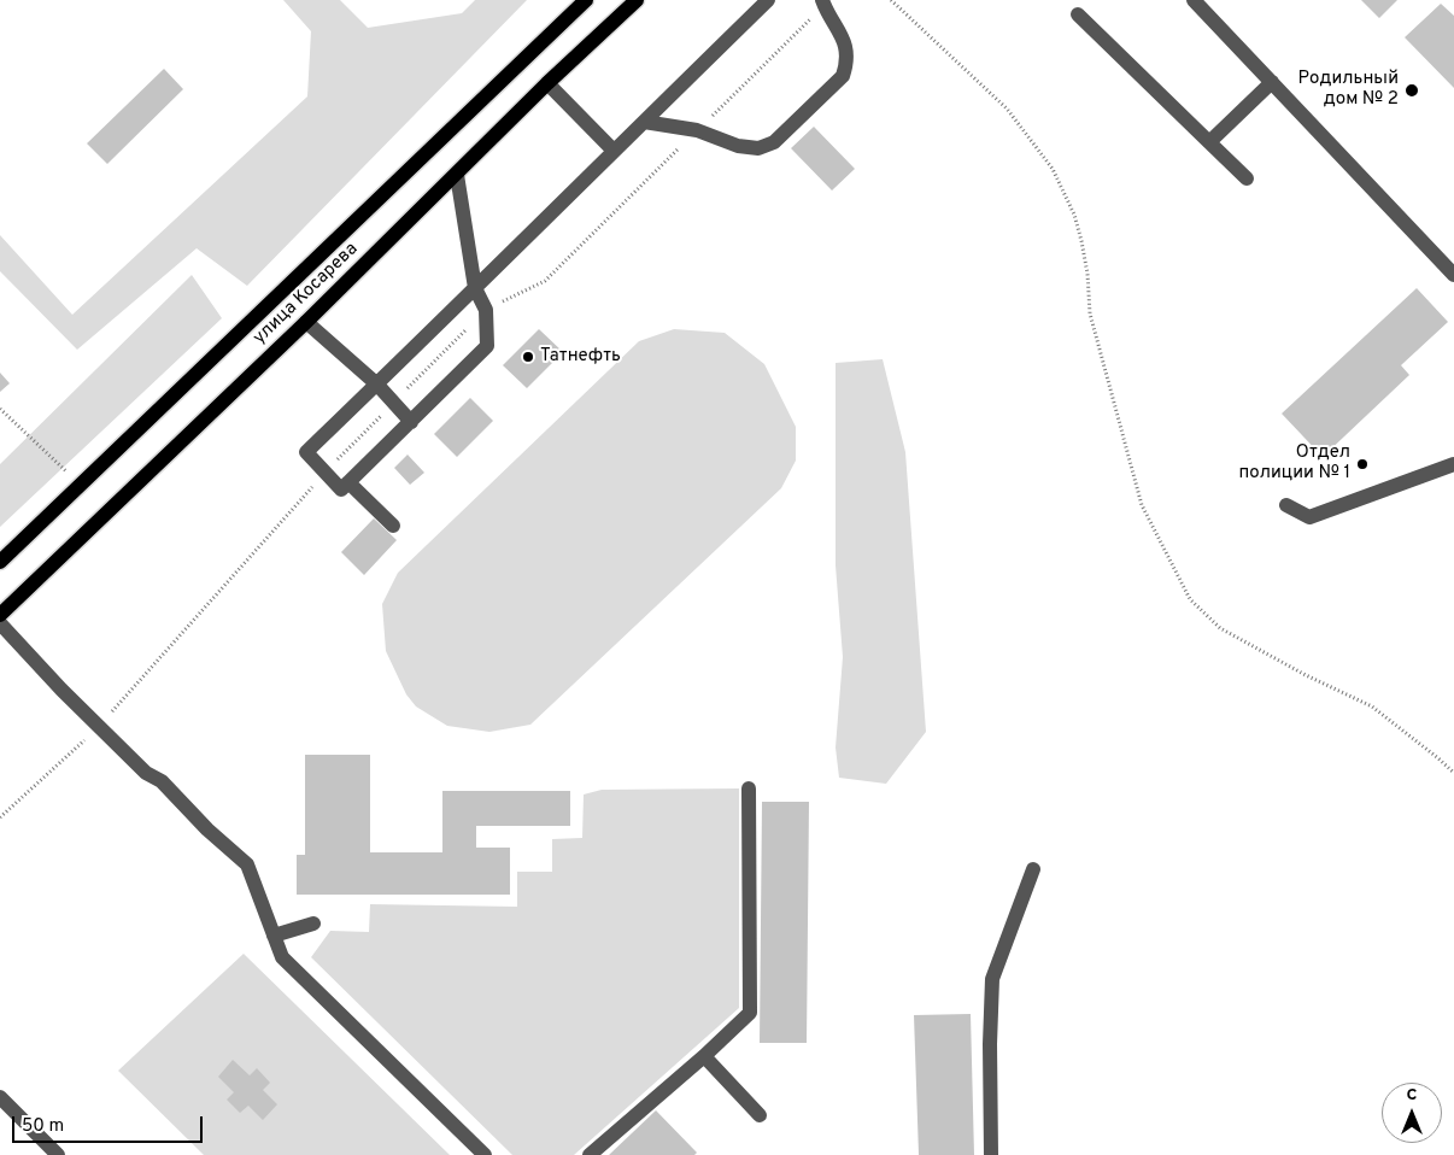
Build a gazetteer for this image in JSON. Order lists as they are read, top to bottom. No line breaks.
{"streets":{"main road":["улица Косарева"]},"places":["Родильный дом № 2","Татнефть","Отдел полиции № 1"],"scale_bar":"50 m","north":"top"}
